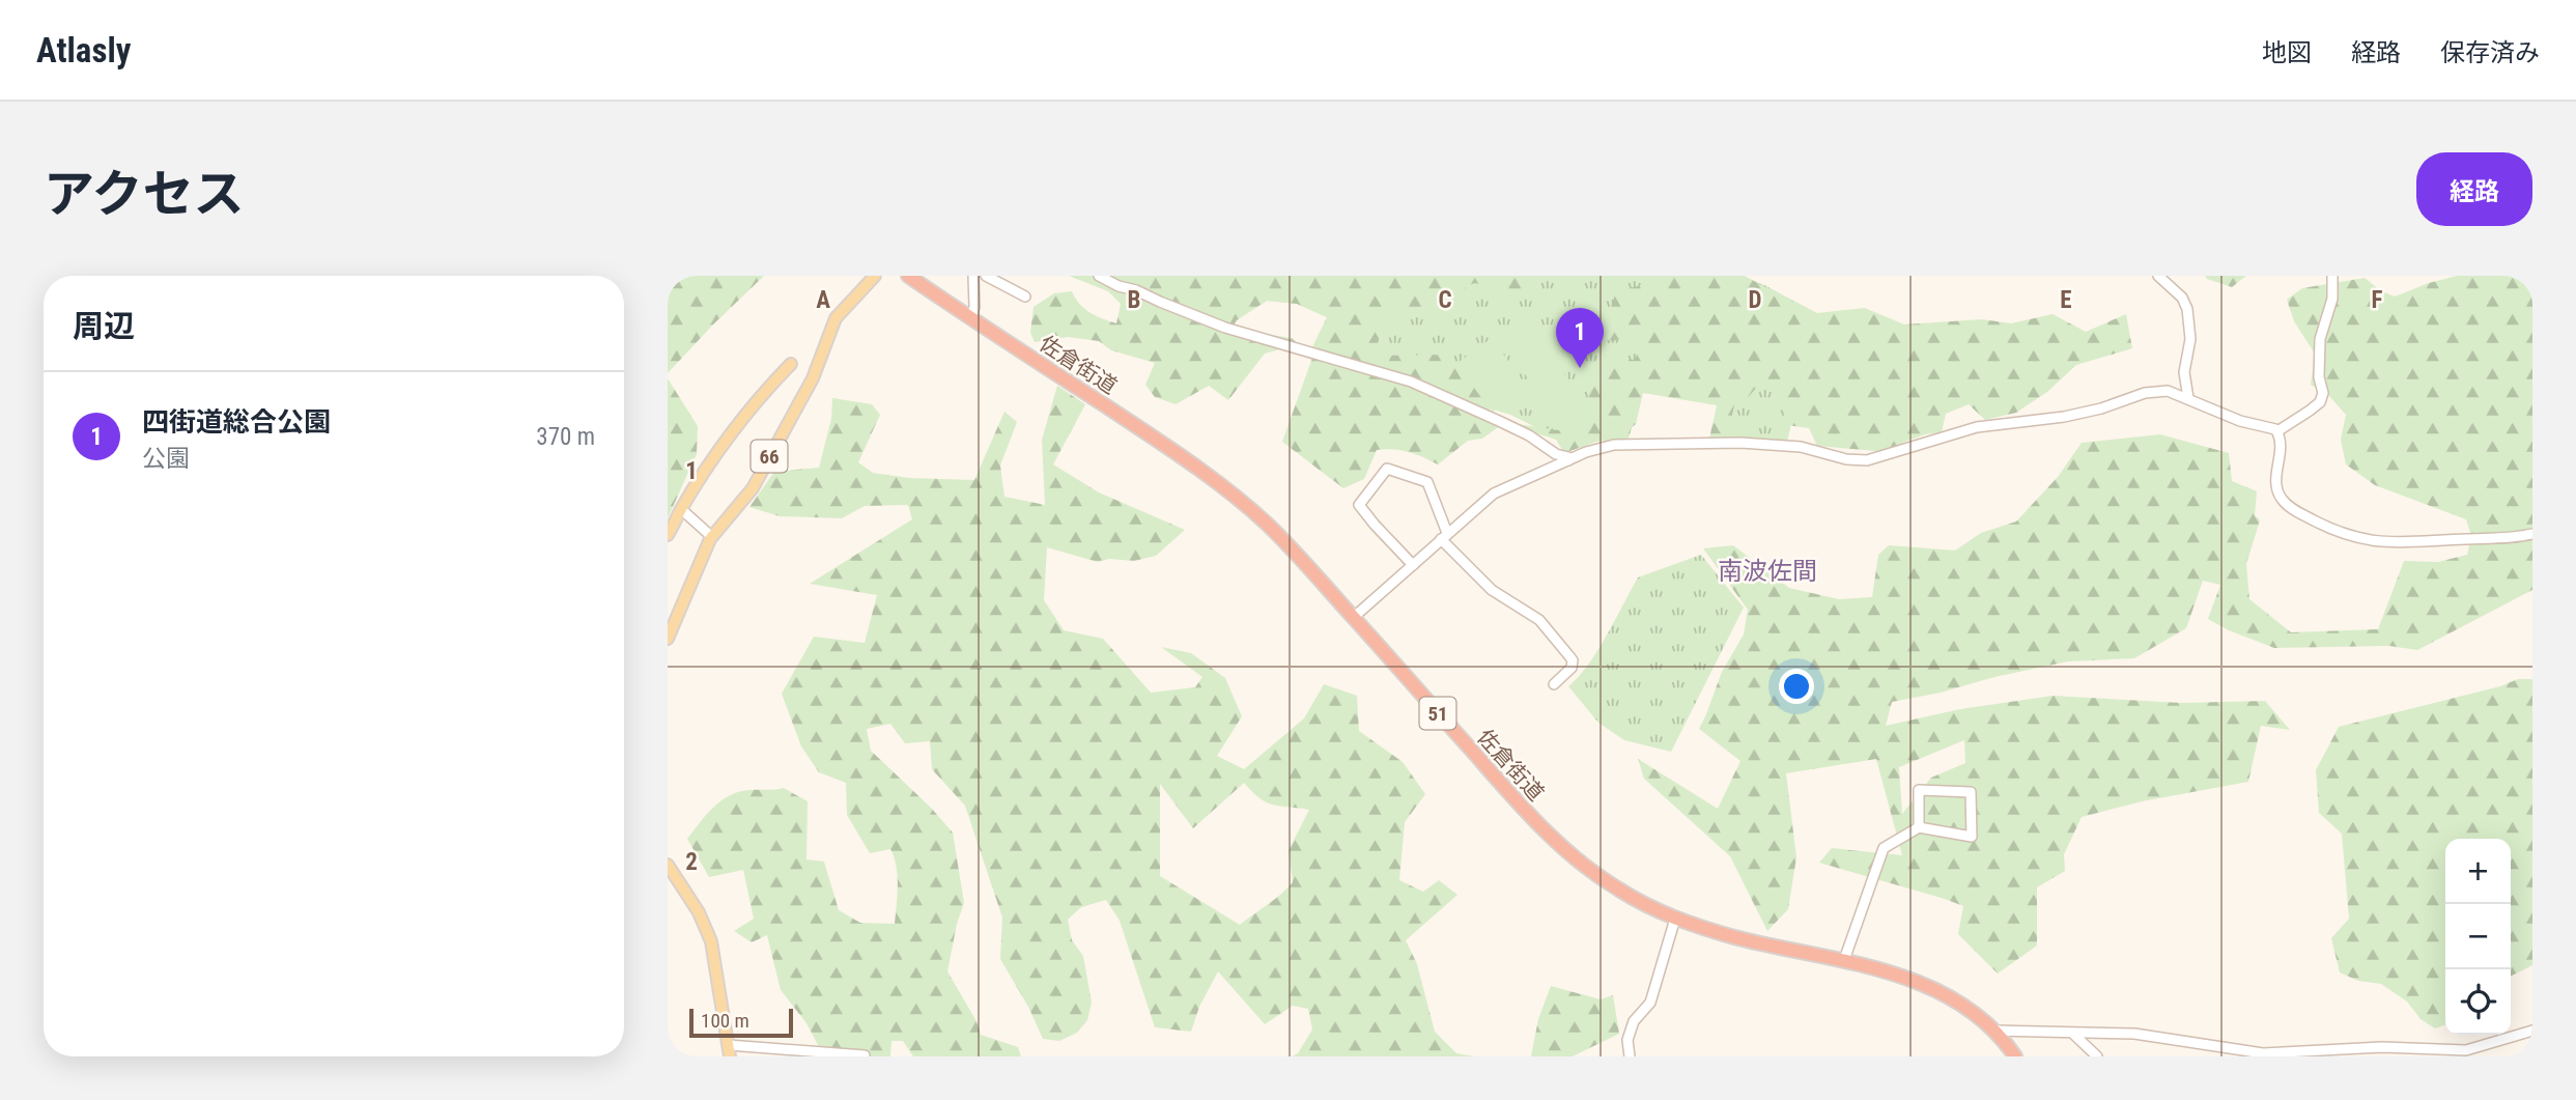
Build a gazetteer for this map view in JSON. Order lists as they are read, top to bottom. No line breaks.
{"streets":{"highway":["佐倉街道","51"],"main road":["66"]},"districts":["南波佐間"],"scale_bar":"100 m","page":{"header":"Atlasly","nav":["地図","経路","保存済み"],"title":"アクセス","buttons":"経路","heading":"周辺","pins":"1","list":[{"mark":"1","name":"四街道総合公園","note":"公園","value":"370 m"}],"map_buttons":["+","−"],"scale":"100 m"},"grid":{"columns":["A","B","C","D","E","F"],"rows":["1","2"]}}
